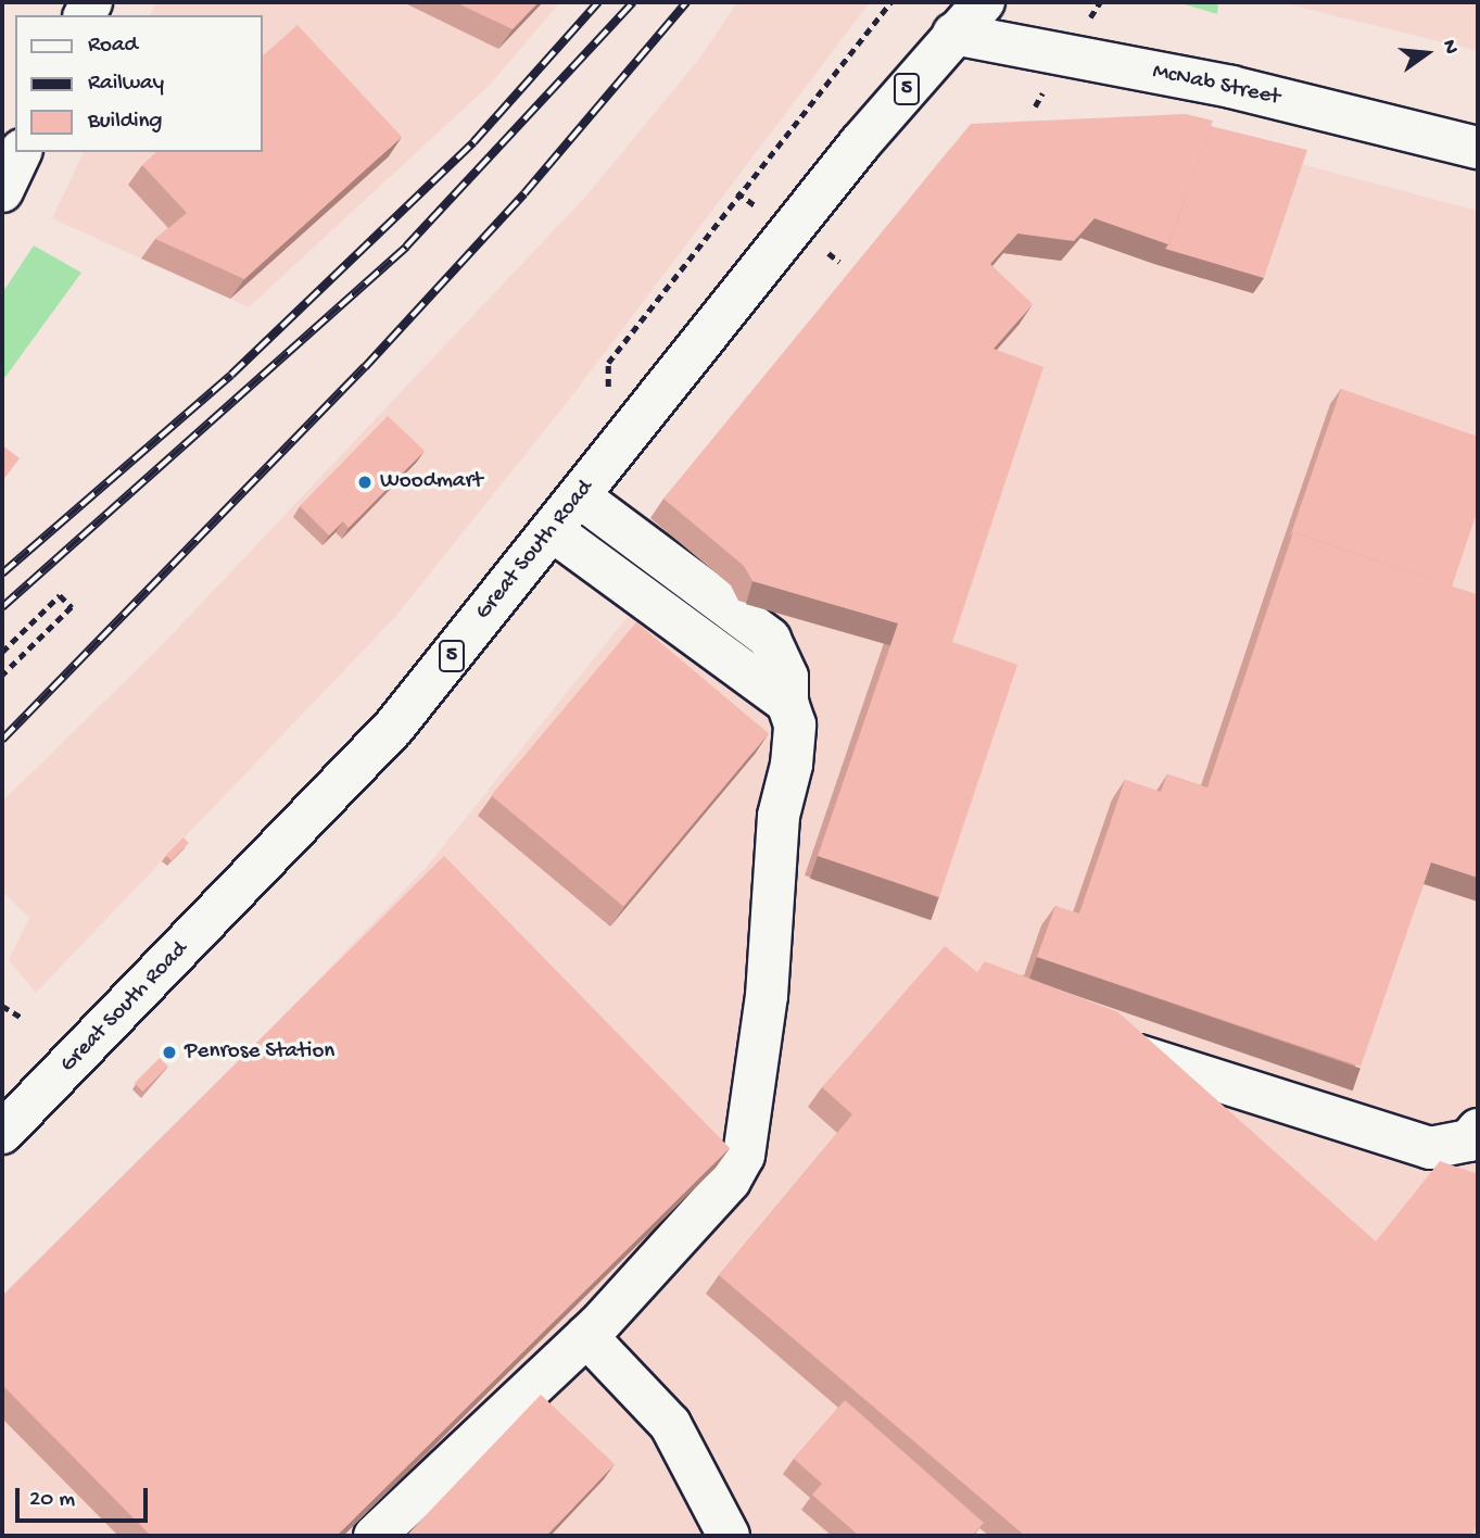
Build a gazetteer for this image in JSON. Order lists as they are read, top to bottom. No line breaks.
{"streets":{"main road":["McNab Street","5","Great South Road"]},"crossings":[["McNab Street","Great South Road"]],"places":["Woodmart","Penrose Station"],"legend":["Road","Railway","Building"],"scale_bar":"20 m","north":"right"}
